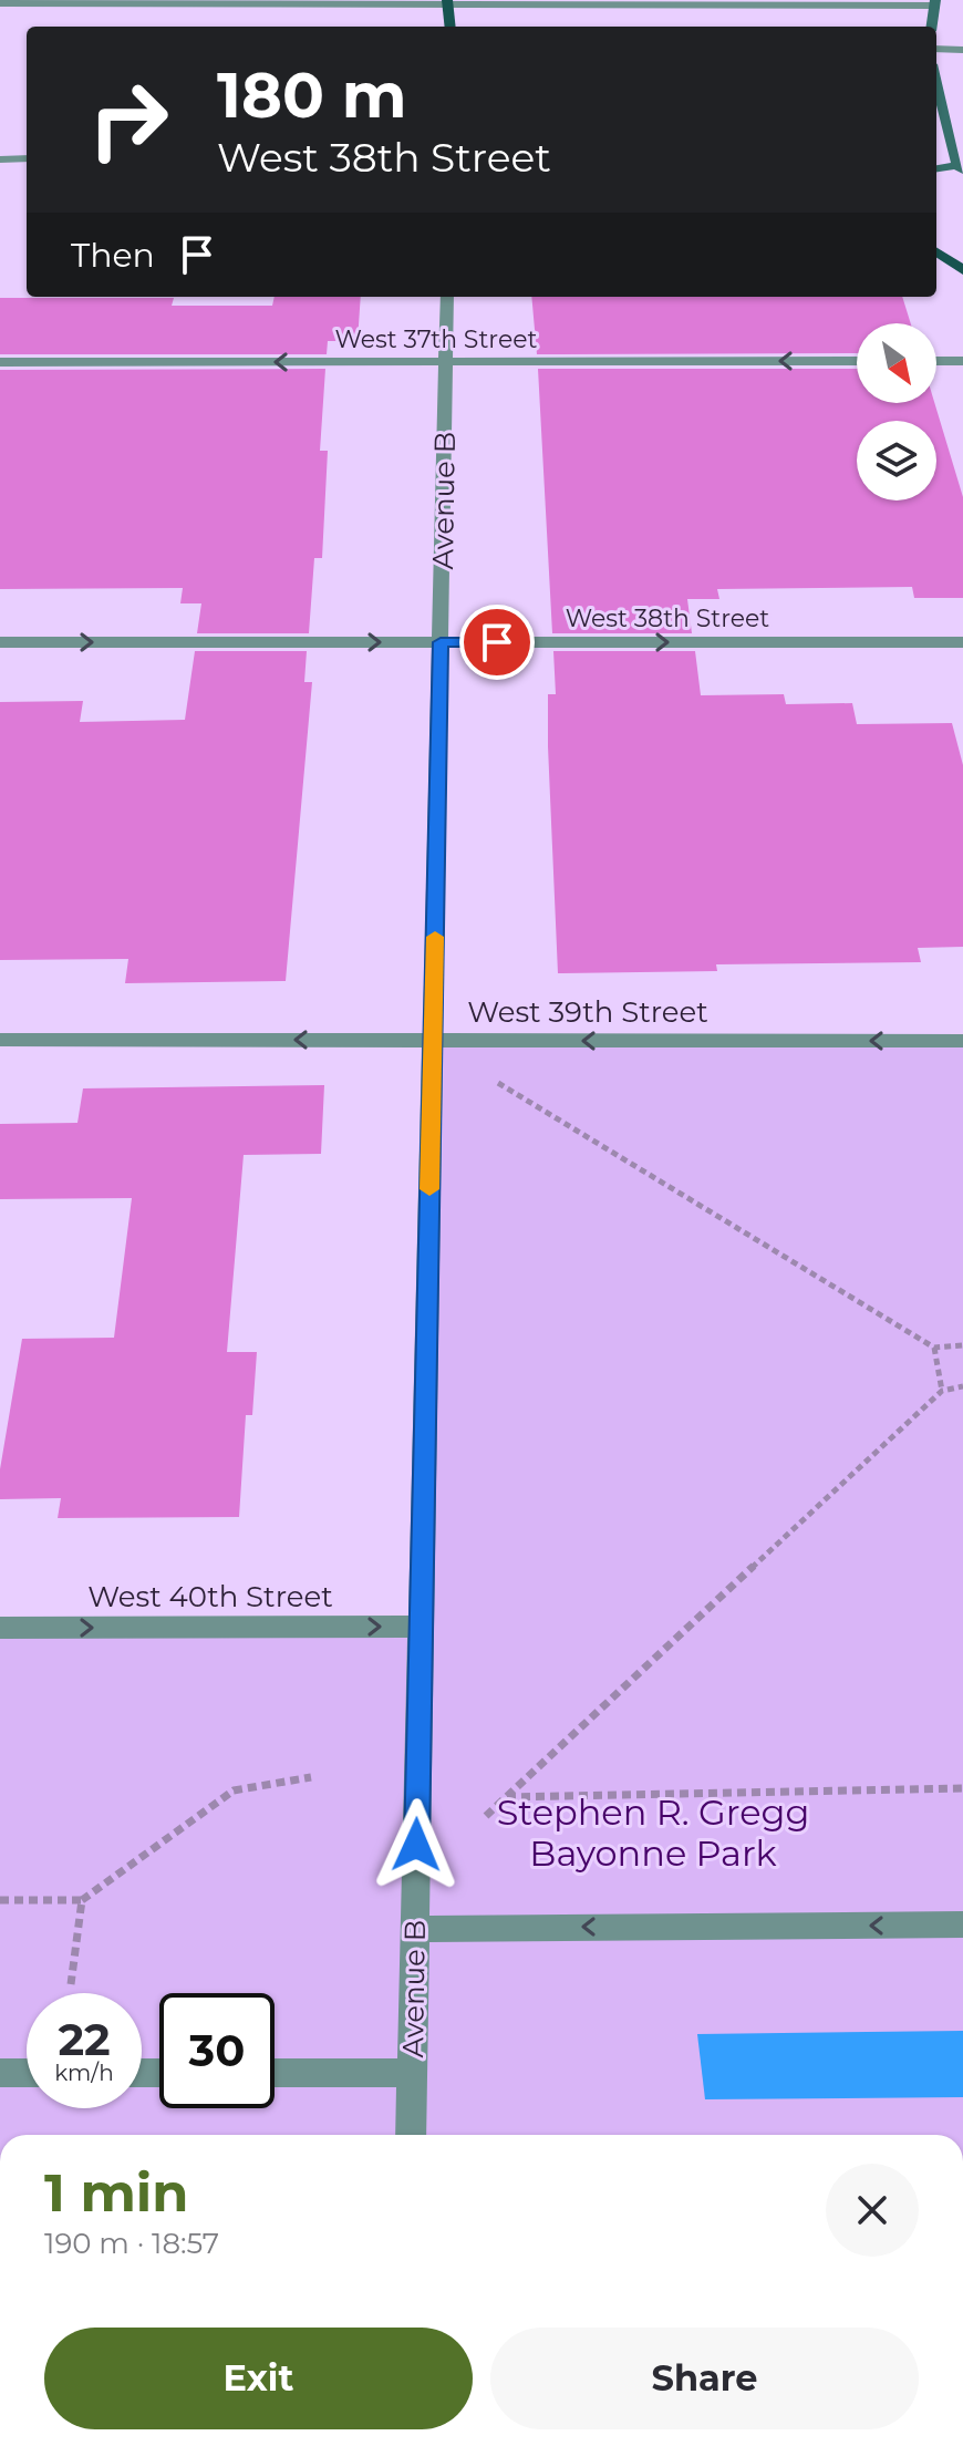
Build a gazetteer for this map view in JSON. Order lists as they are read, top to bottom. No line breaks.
{"streets":{"street":["West 37th Street","Avenue B","West 38th Street","West 39th Street","West 40th Street"]},"crossings":[["West 37th Street","Avenue B"],["Avenue B","West 38th Street"],["Avenue B","West 39th Street"],["Avenue B","West 40th Street"]],"one_way":["West 37th Street","West 38th Street","West 39th Street","West 40th Street"],"parks":["Stephen R. Gregg Bayonne Park"],"north":"bottom right","page":{"turn":["180 m","West 38th Street"],"then":"Then","speed":"22 km/h","limit":"30","heading":["1 min","190 m · 18:57"],"buttons":["Exit","Share"]}}
